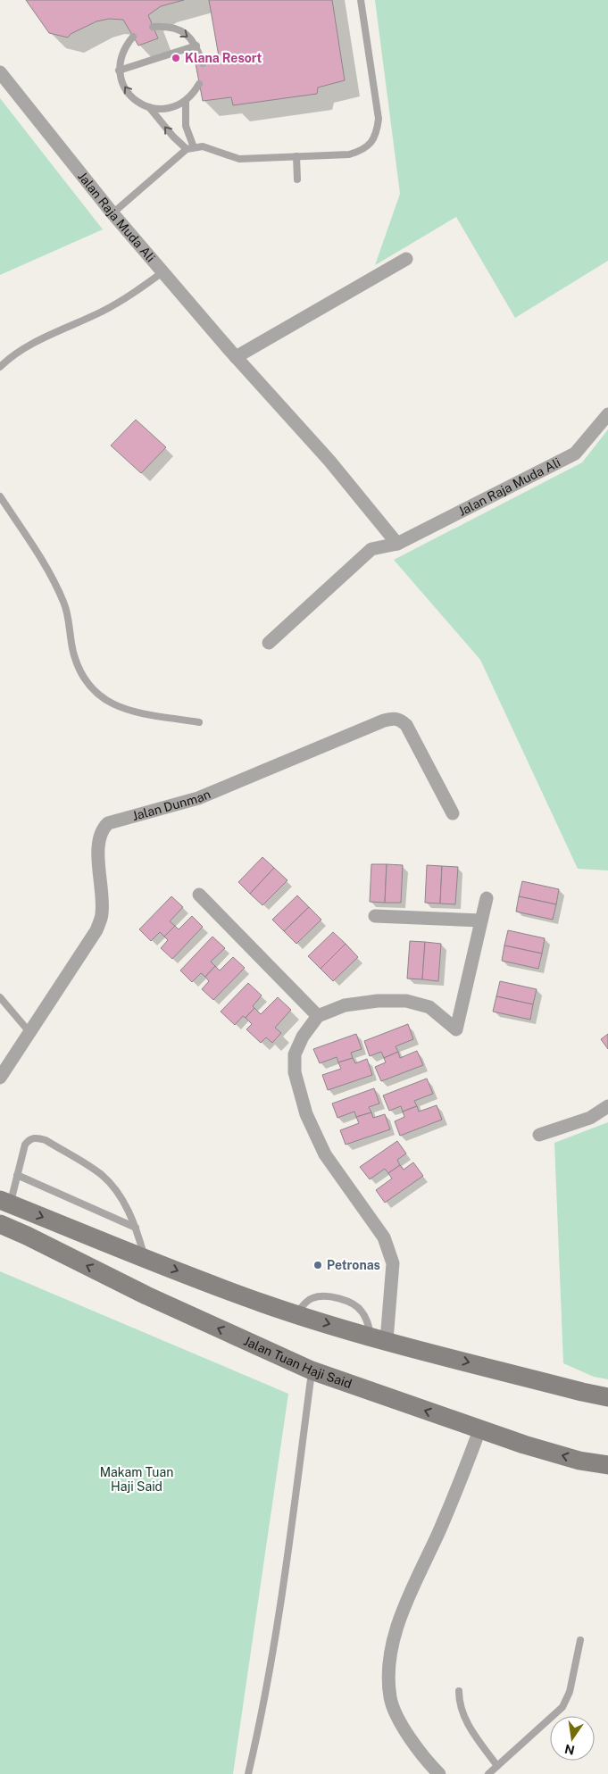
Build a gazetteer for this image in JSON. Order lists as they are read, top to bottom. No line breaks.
{"streets":{"main road":["Jalan Tuan Haji Said"],"street":["Jalan Raja Muda Ali","Jalan Dunman"]},"parks":["Makam Tuan Haji Said"],"places":["Klana Resort","Petronas"],"north":"bottom"}
